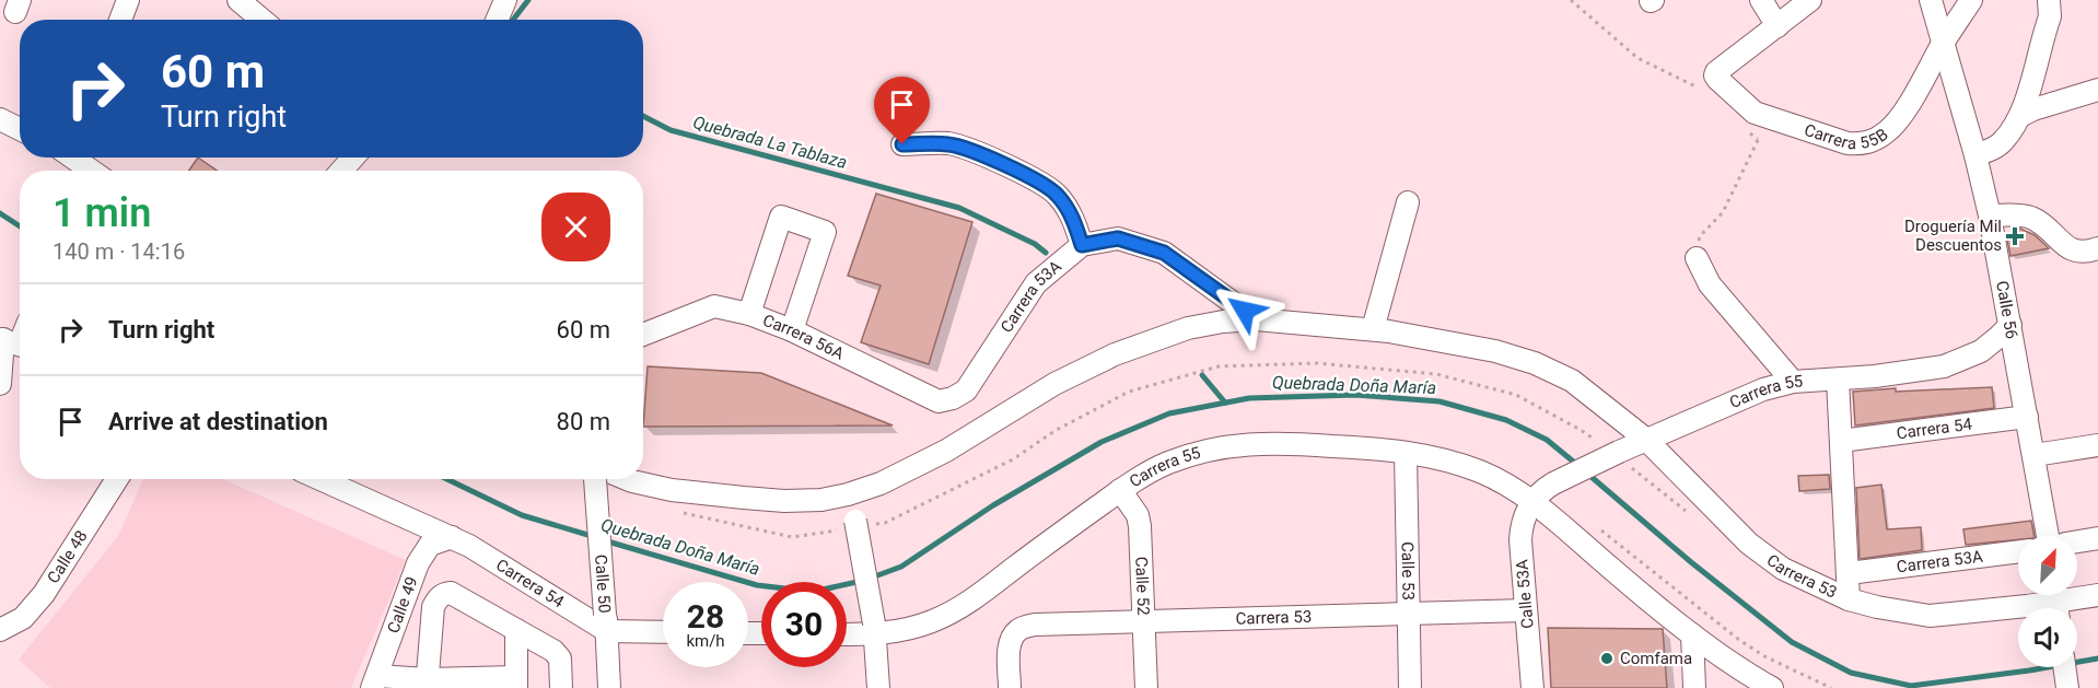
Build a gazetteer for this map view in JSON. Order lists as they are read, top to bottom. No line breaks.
{"streets":{"street":["Carrera 55B","Carrera 53A","Calle 56","Carrera 56A","Carrera 55","Carrera 54","Calle 48","Calle 53","Carrera 53","Calle 50","Calle 52","Calle 53A","Calle 49"]},"crossings":[["Carrera 55B","Calle 56"],["Carrera 53A","Carrera 56A"],["Carrera 53A","Carrera 53"],["Calle 56","Carrera 55"],["Calle 56","Carrera 54"],["Carrera 55","Calle 53"],["Carrera 55","Carrera 53"],["Carrera 55","Calle 52"],["Carrera 55","Calle 53A"],["Carrera 54","Carrera 53"],["Carrera 54","Calle 50"],["Carrera 54","Calle 49"],["Calle 53","Carrera 53"],["Carrera 53","Calle 52"],["Carrera 53","Calle 53A"]],"water":["Quebrada La Tablaza","Quebrada Doña María"],"places":{"health":["Droguería Mil Descuentos"],"other":["Comfama"]},"north":"top right","page":{"turn":["60 m","Turn right"],"heading":["1 min","140 m · 14:16"],"list":[{"name":"Turn right","value":"60 m"},{"name":"Arrive at destination","value":"80 m"}],"speed":"28 km/h","limit":"30"}}
